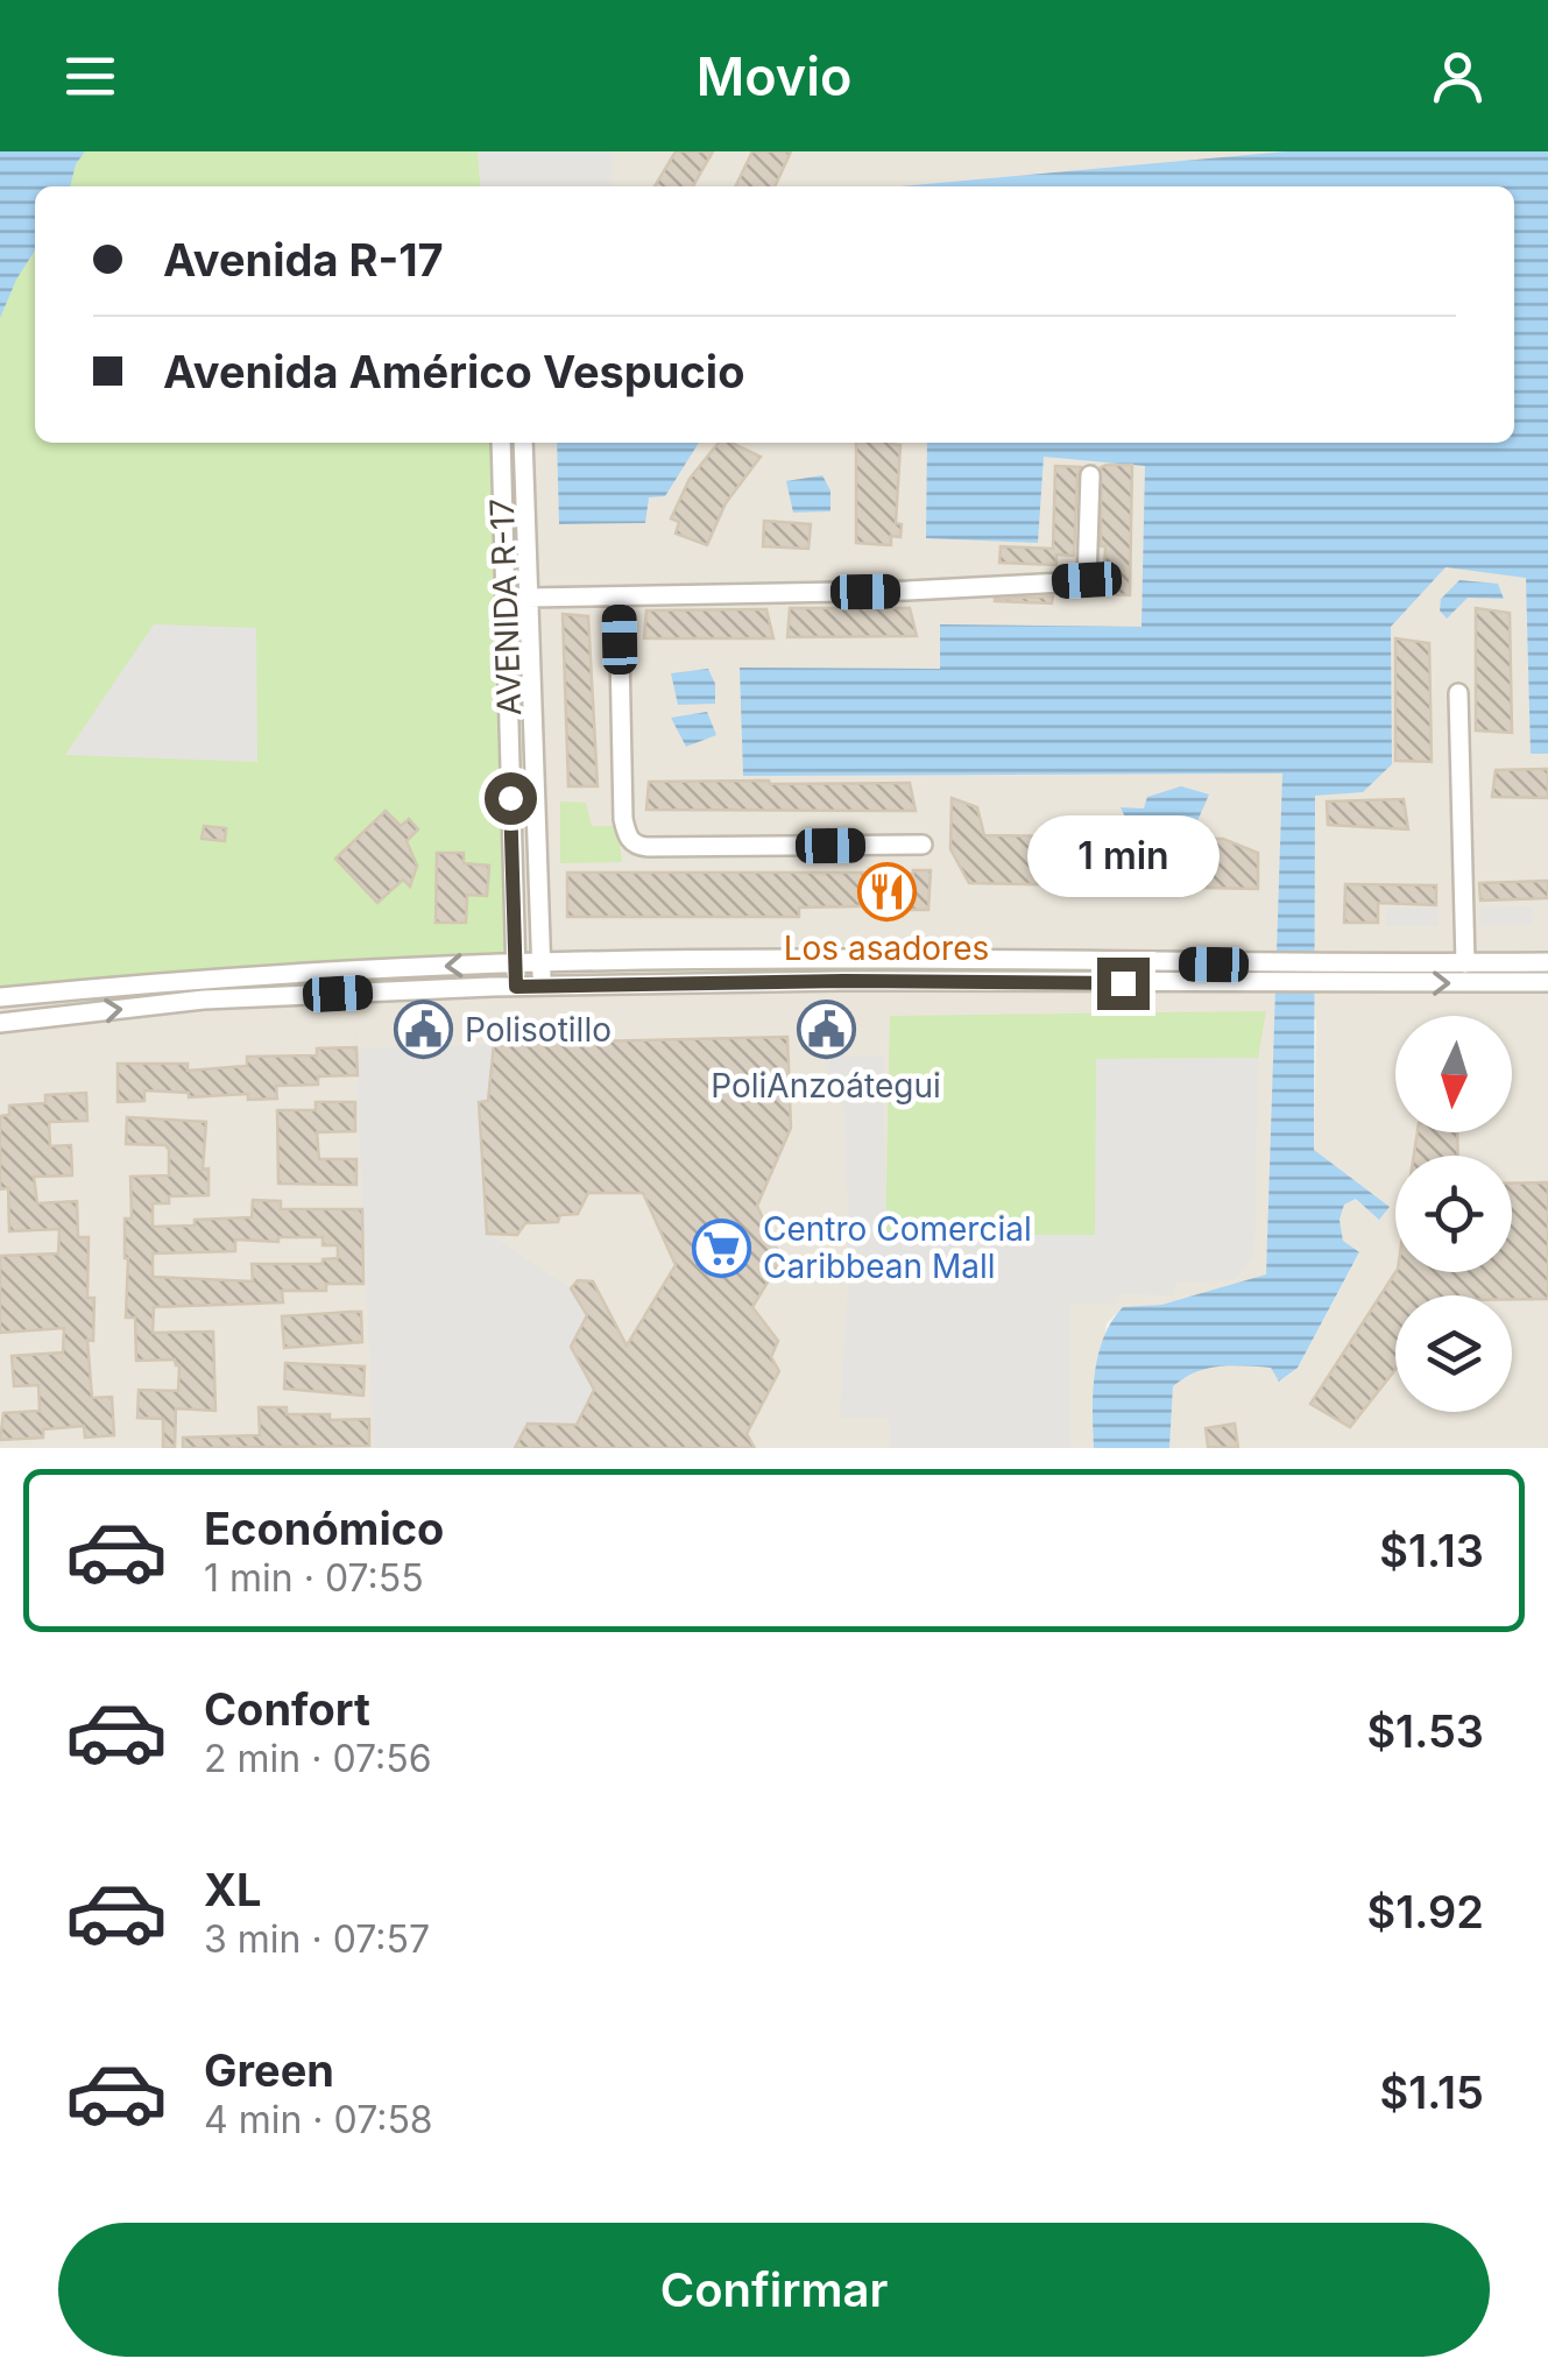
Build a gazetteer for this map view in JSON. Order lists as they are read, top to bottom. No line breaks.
{"streets":{"street":["AVENIDA R-17"]},"places":{"restaurant":["Los asadores"],"public building":["Polisotillo","PoliAnzoátegui"],"supermarket":["Centro Comercial Caribbean Mall"]},"north":"bottom","page":{"header":"Movio","banner":["Avenida R-17","Avenida Américo Vespucio"],"bubble":"1 min","list":[{"name":"Económico","note":"1 min · 07:55","value":"$1.13"},{"name":"Confort","note":"2 min · 07:56","value":"$1.53"},{"name":"XL","note":"3 min · 07:57","value":"$1.92"},{"name":"Green","note":"4 min · 07:58","value":"$1.15"}],"buttons":"Confirmar"}}
